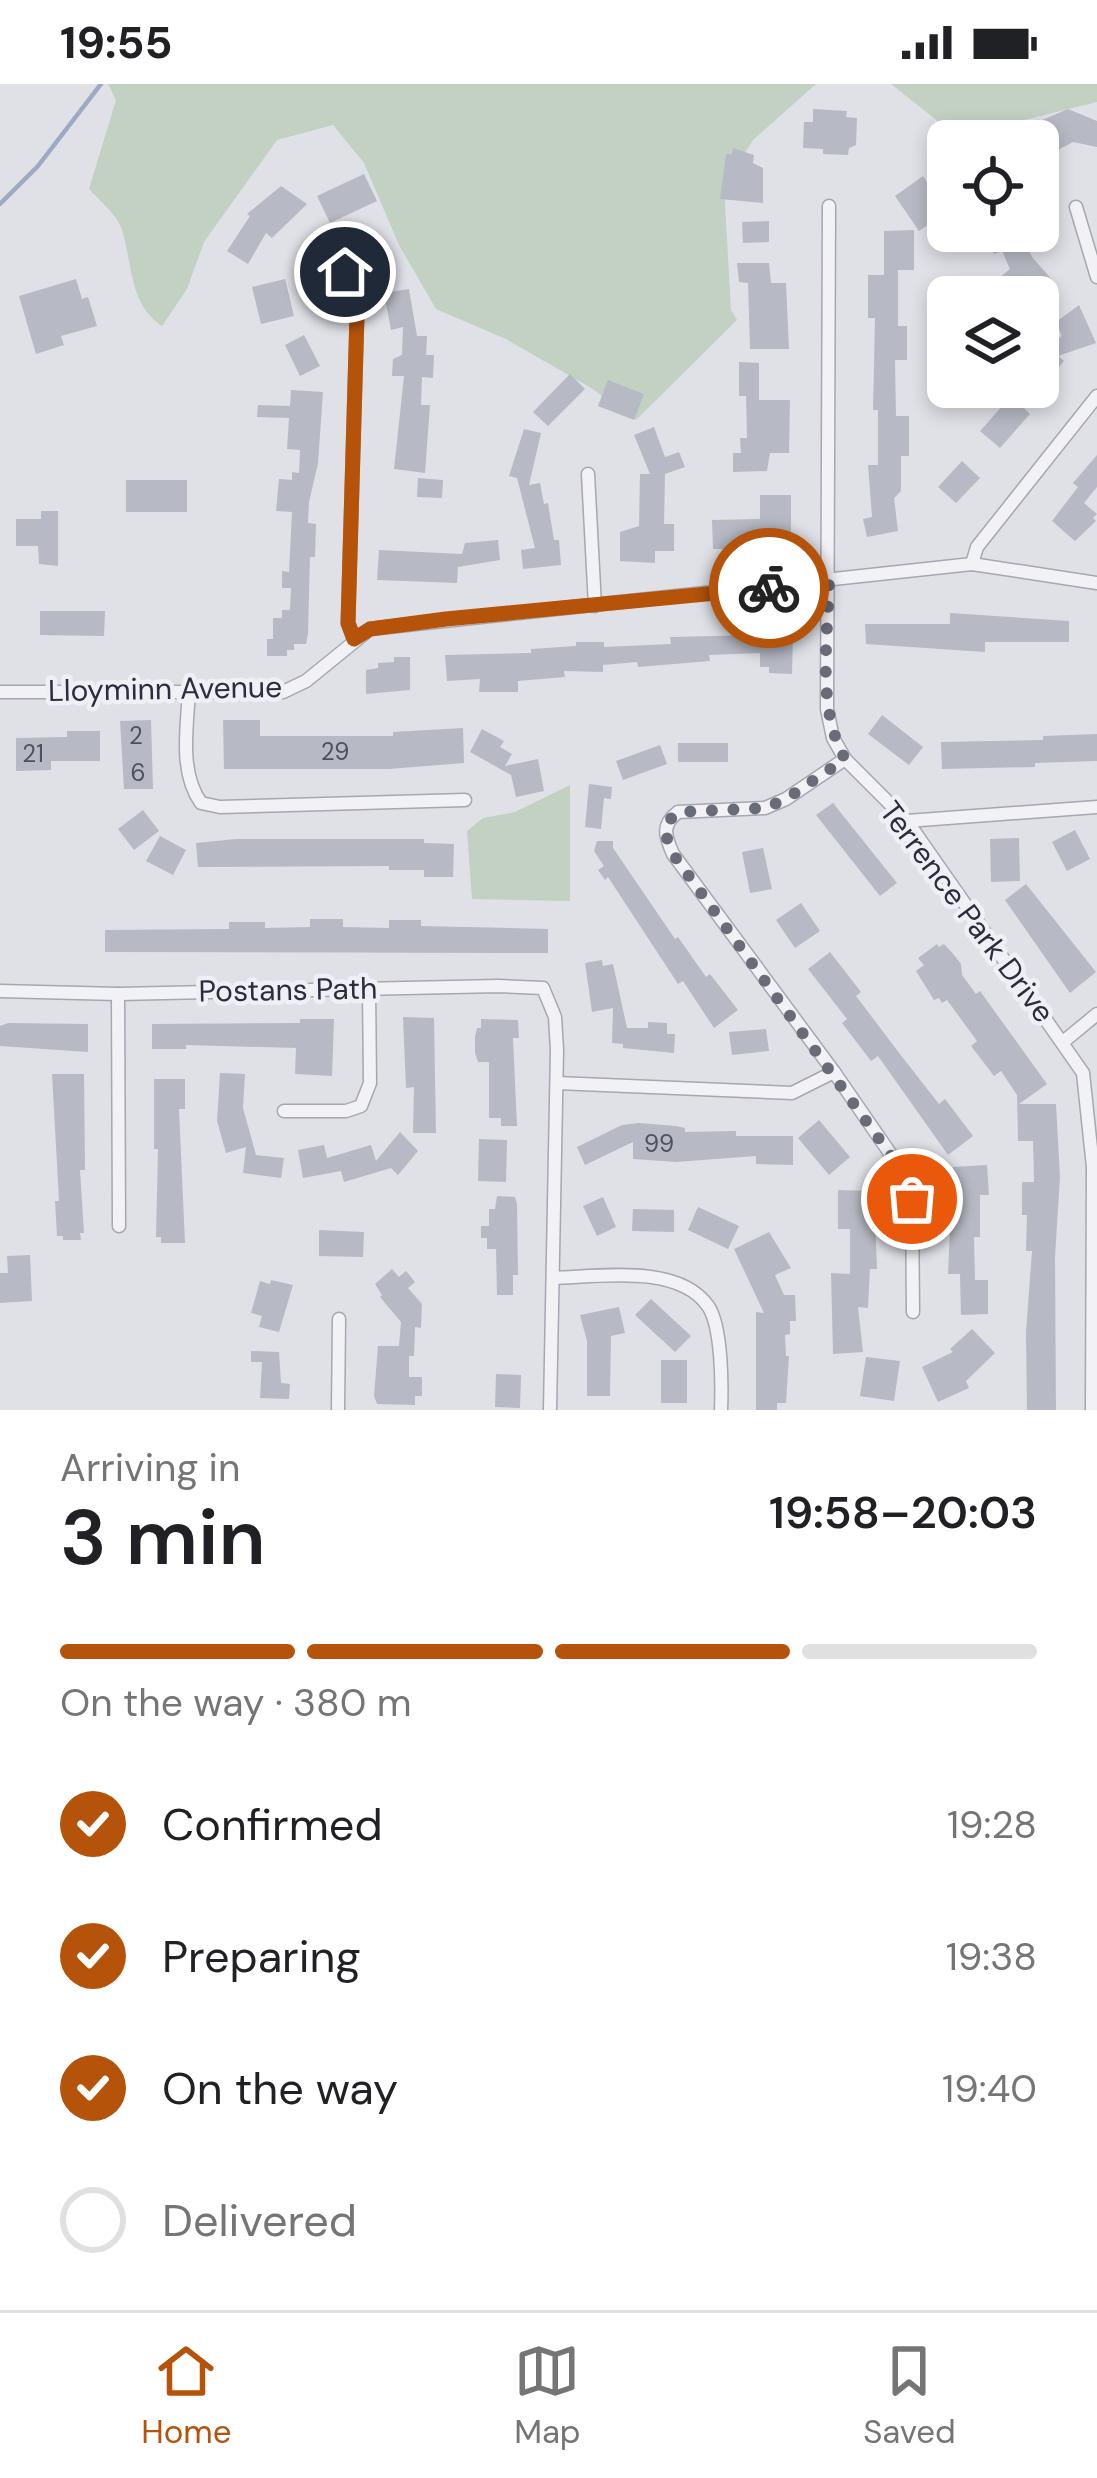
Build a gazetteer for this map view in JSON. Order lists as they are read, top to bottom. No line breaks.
{"streets":{"street":["Lloyminn Avenue","Terrence Park Drive","Postans Path"]},"crossings":[["Lloyminn Avenue","Terrence Park Drive"]],"house_numbers":["2","29","21","6","99"],"page":{"status":"19:55","heading":["3 min","Arriving in","19:58–20:03"],"bar":"On the way · 380 m","list":[["Confirmed","19:28"],["Preparing","19:38"],["On the way","19:40"],"Delivered"],"tabs":["Home","Map","Saved"]}}
